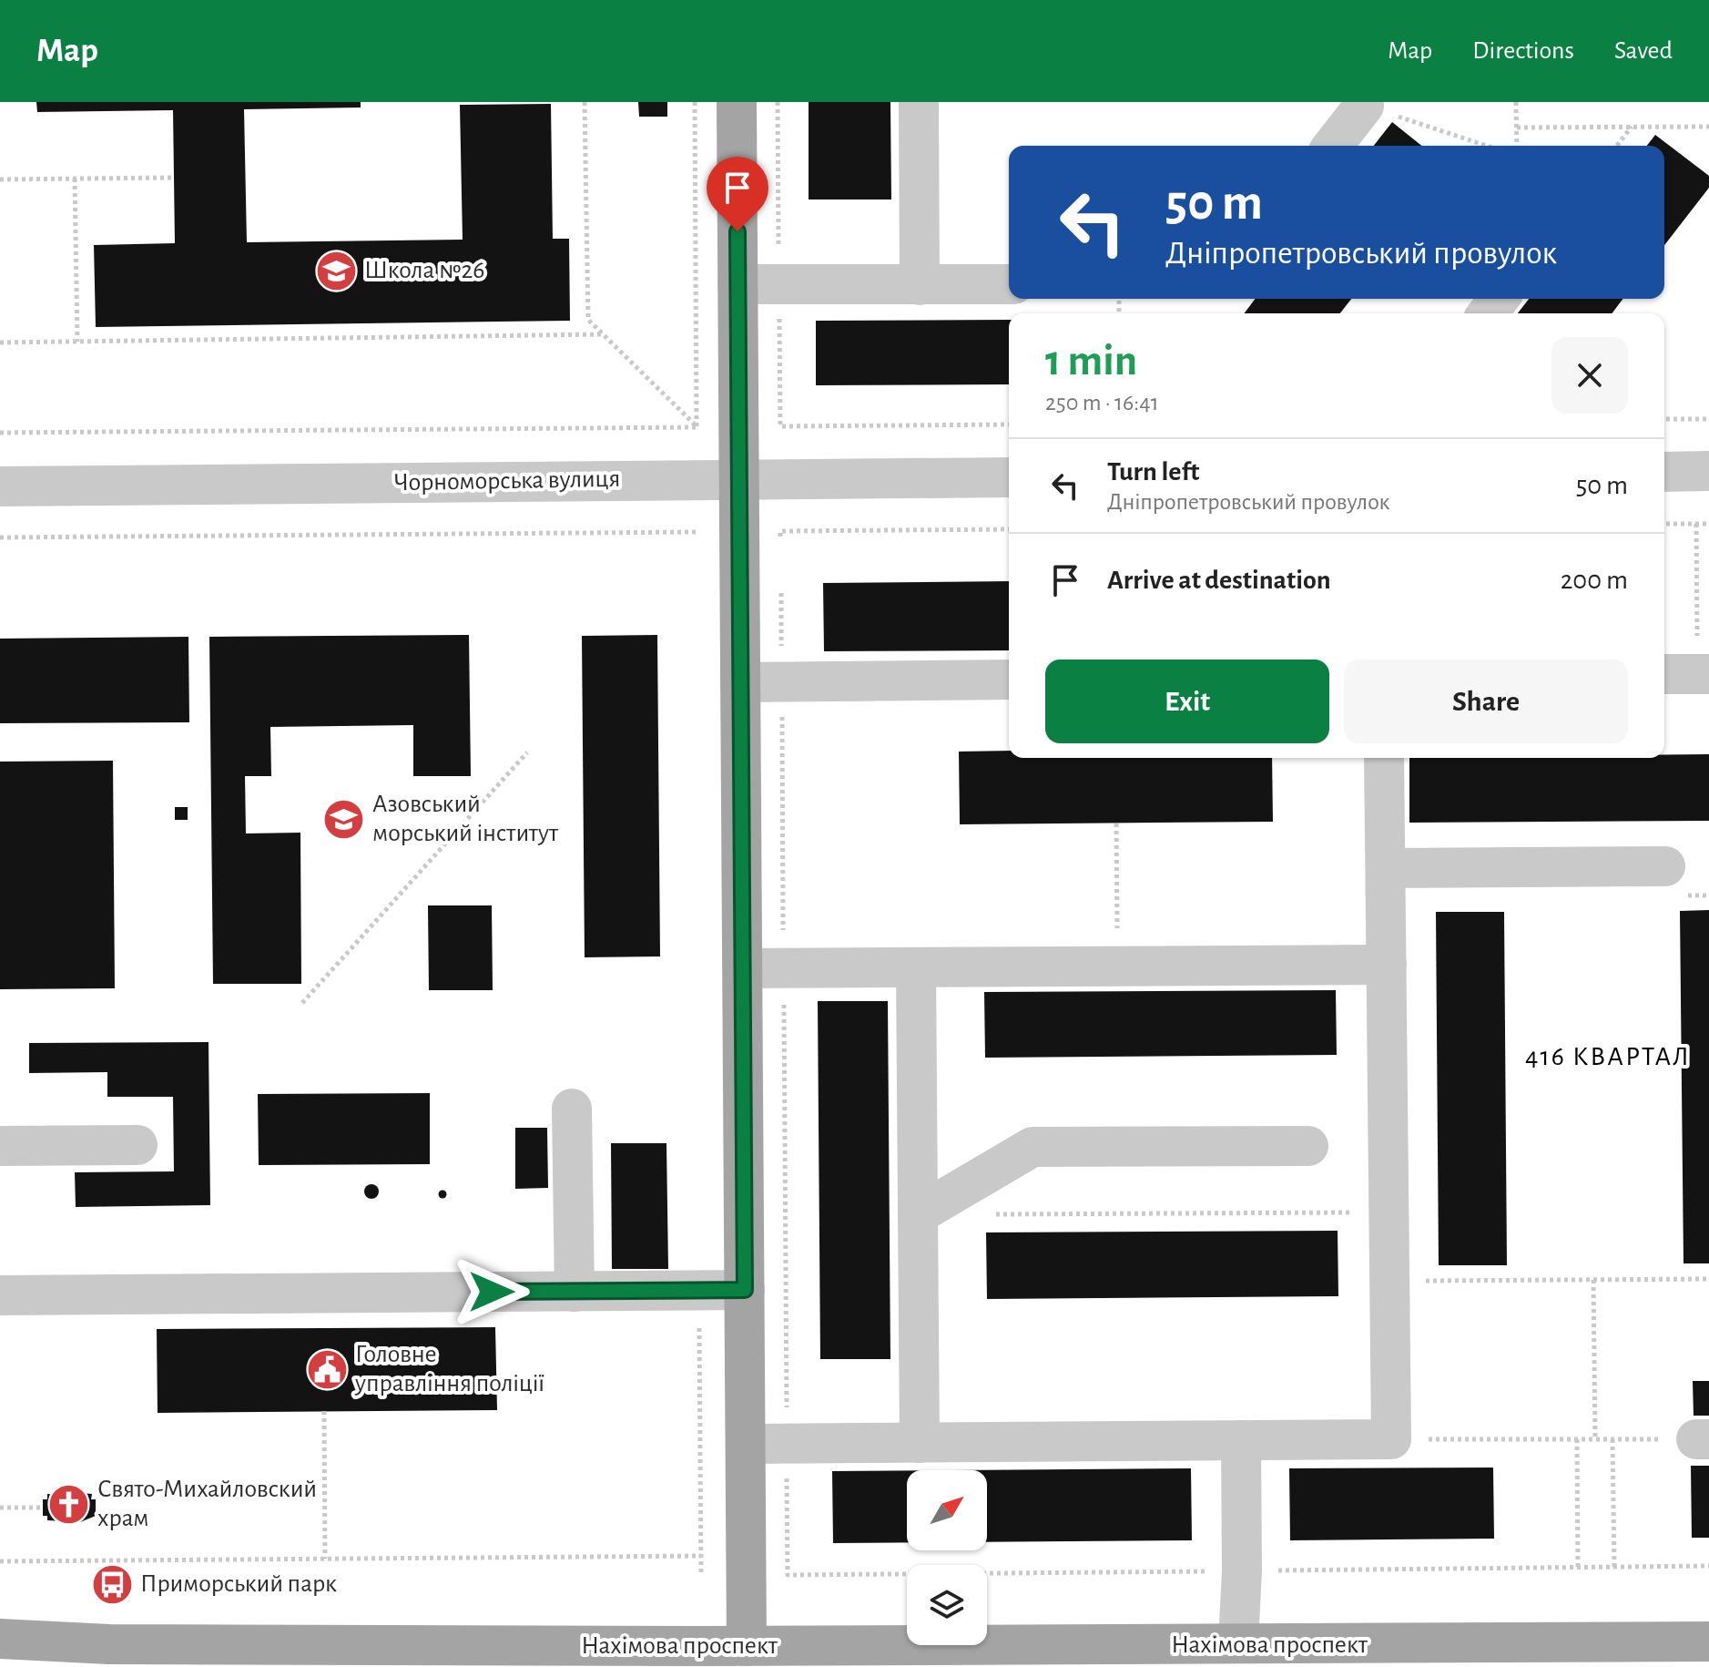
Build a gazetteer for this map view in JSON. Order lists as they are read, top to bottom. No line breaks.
{"streets":{"main road":["Нахімова проспект"],"street":["Чорноморська вулиця"]},"districts":["416 КВАРТАЛ"],"places":{"school or university":["Школа №26","Азовський морський інститут"],"public building":["Головне управління поліції"],"church":["Свято-Михайловский храм"],"bus stop":["Приморський парк"]},"north":"top right","page":{"header":"Map","nav":["Map","Directions","Saved"],"turn":["50 m","Дніпропетровський провулок"],"heading":["1 min","250 m · 16:41"],"list":[{"name":"Turn left","note":"Дніпропетровський провулок","value":"50 m"},{"name":"Arrive at destination","value":"200 m"}],"buttons":["Exit","Share"]}}
